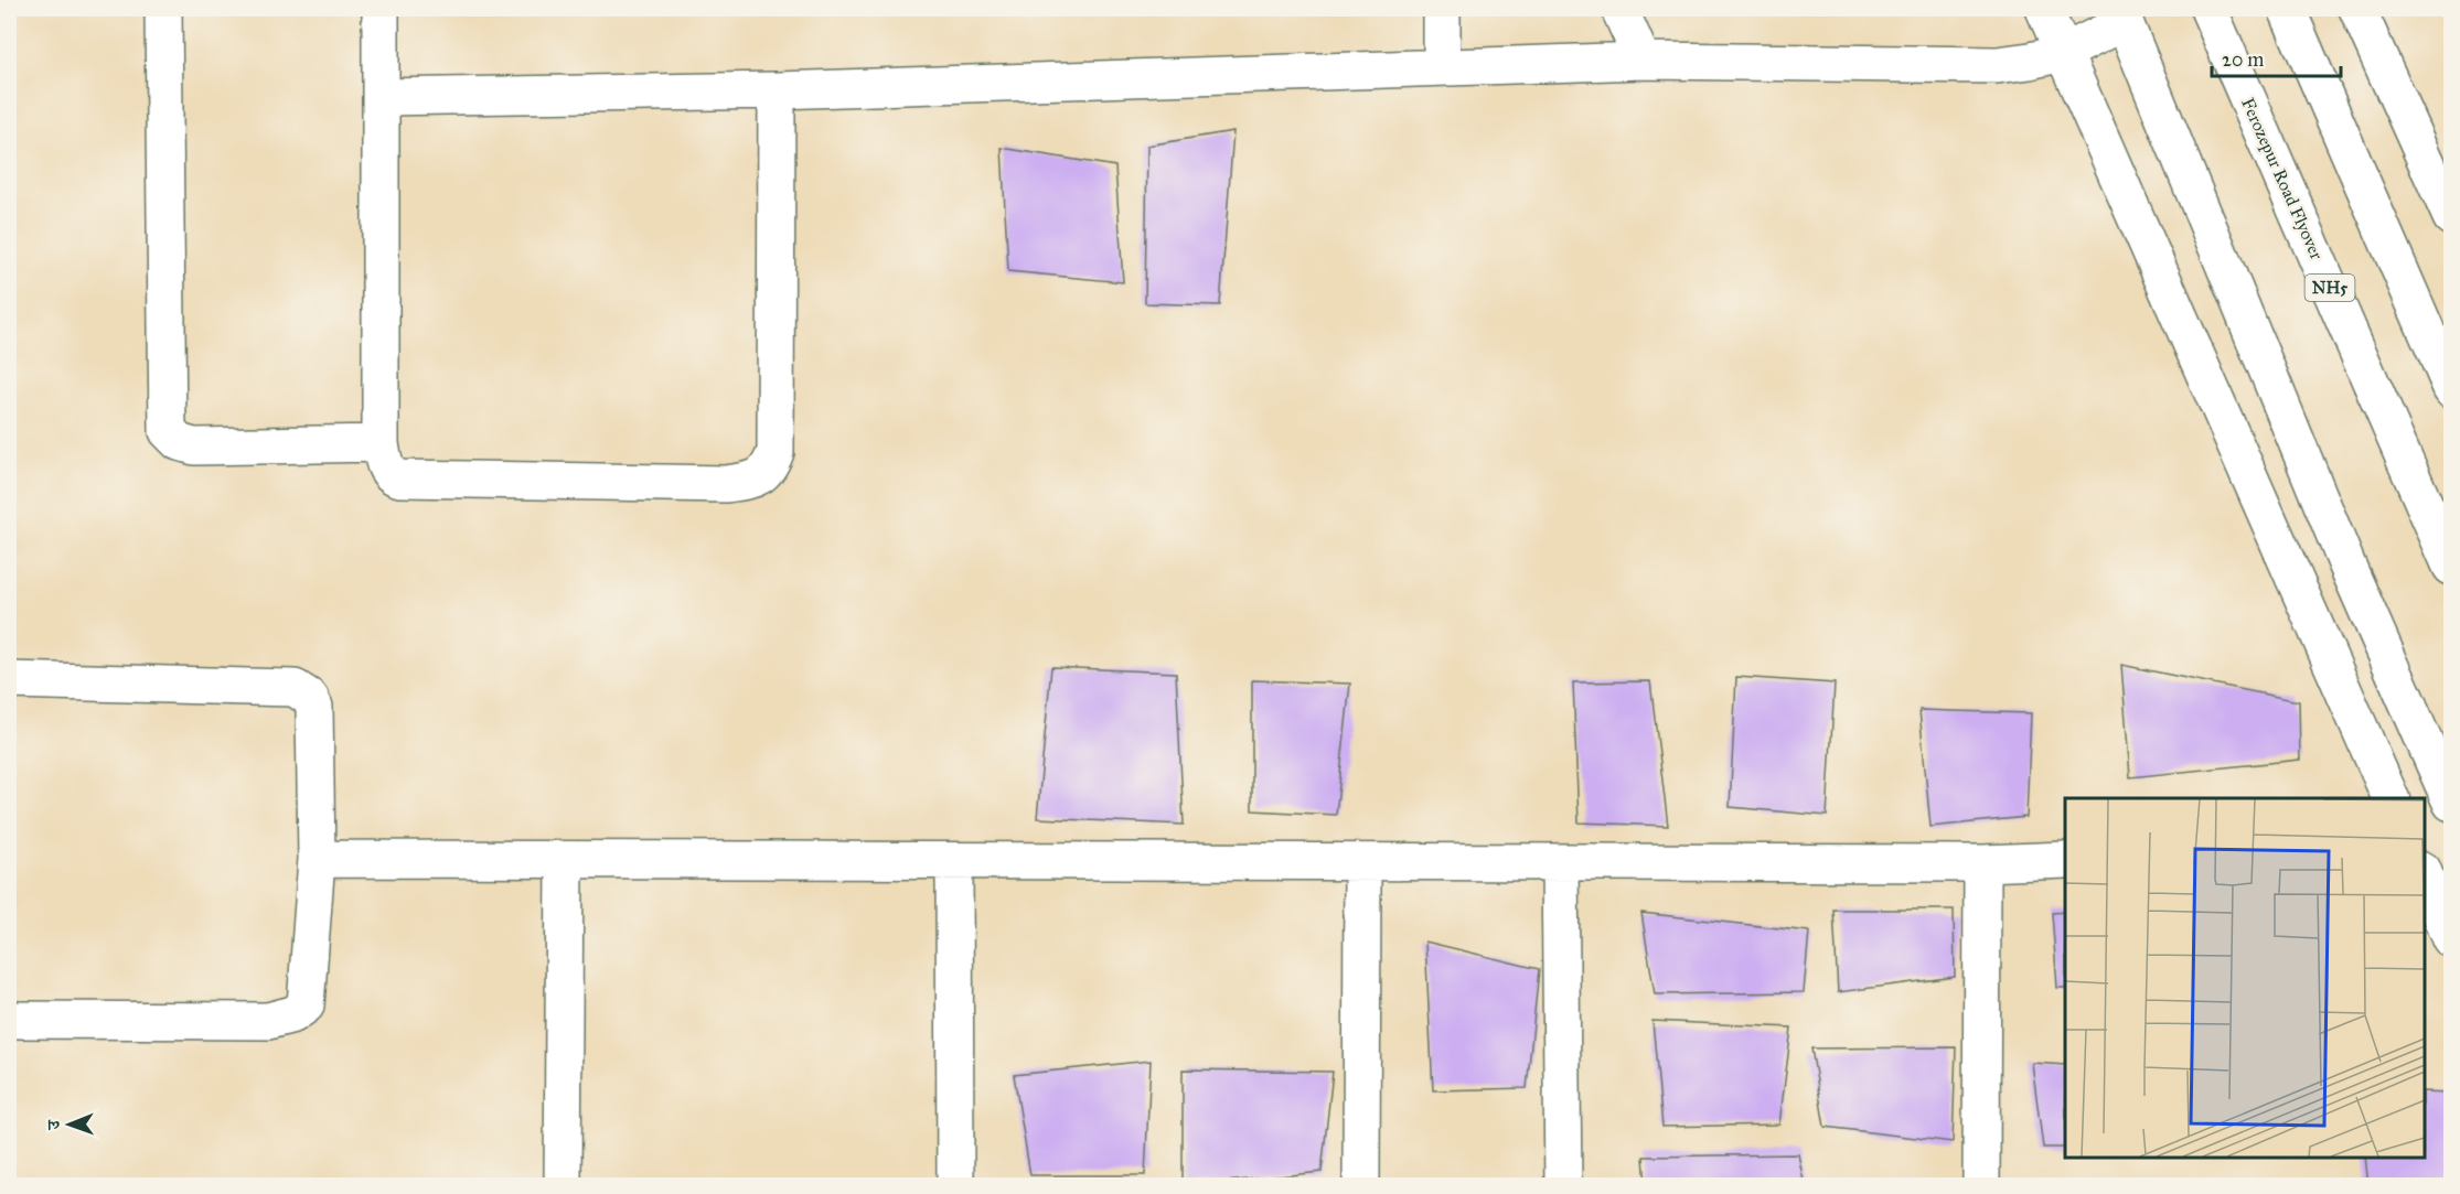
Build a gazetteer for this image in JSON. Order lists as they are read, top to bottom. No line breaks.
{"streets":{"main road":["Ferozepur Road Flyover","NH5"]},"scale_bar":"20 m","north":"left"}
